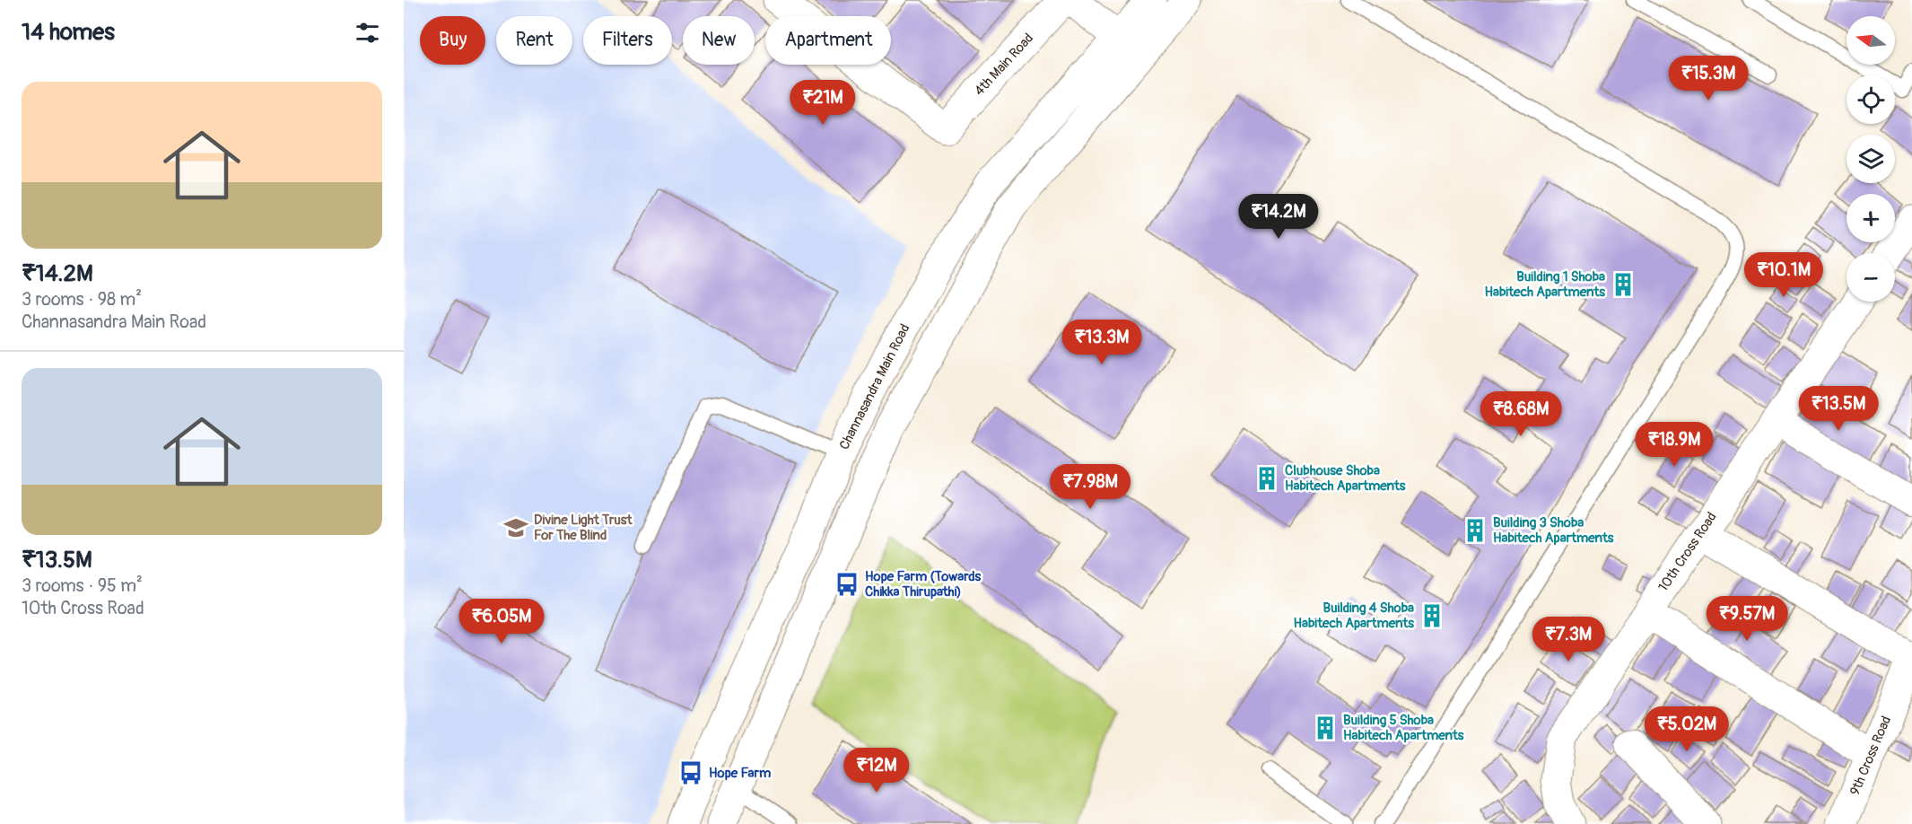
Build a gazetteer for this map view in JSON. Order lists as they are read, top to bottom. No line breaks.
{"streets":{"street":["4th Main Road","Channasandra Main Road","10th Cross Road","9th Cross Road"]},"places":{"building":["Building 1 Shoba Habitech Apartments","Clubhouse Shoba Habitech Apartments","Building 3 Shoba Habitech Apartments","Building 4 Shoba Habitech Apartments","Building 5 Shoba Habitech Apartments"],"school or university":["Divine Light Trust For The Blind"],"bus stop":["Hope Farm (Towards Chikka Thirupathi)","Hope Farm"]},"north":"left","page":{"heading":"14 homes","map_buttons":["+","−"],"chip":["Buy","Rent","Filters","New","Apartment"],"price":["₹15.3M","₹21M","₹14.2M","₹10.1M","₹13.3M","₹13.5M","₹8.68M","₹18.9M","₹7.98M","₹9.57M","₹6.05M","₹7.3M","₹5.02M","₹12M"],"list":[{"name":"₹14.2M","note":"3 rooms · 98 m² · Channasandra Main Road"},{"name":"₹13.5M","note":"3 rooms · 95 m² · 10th Cross Road"}]}}
